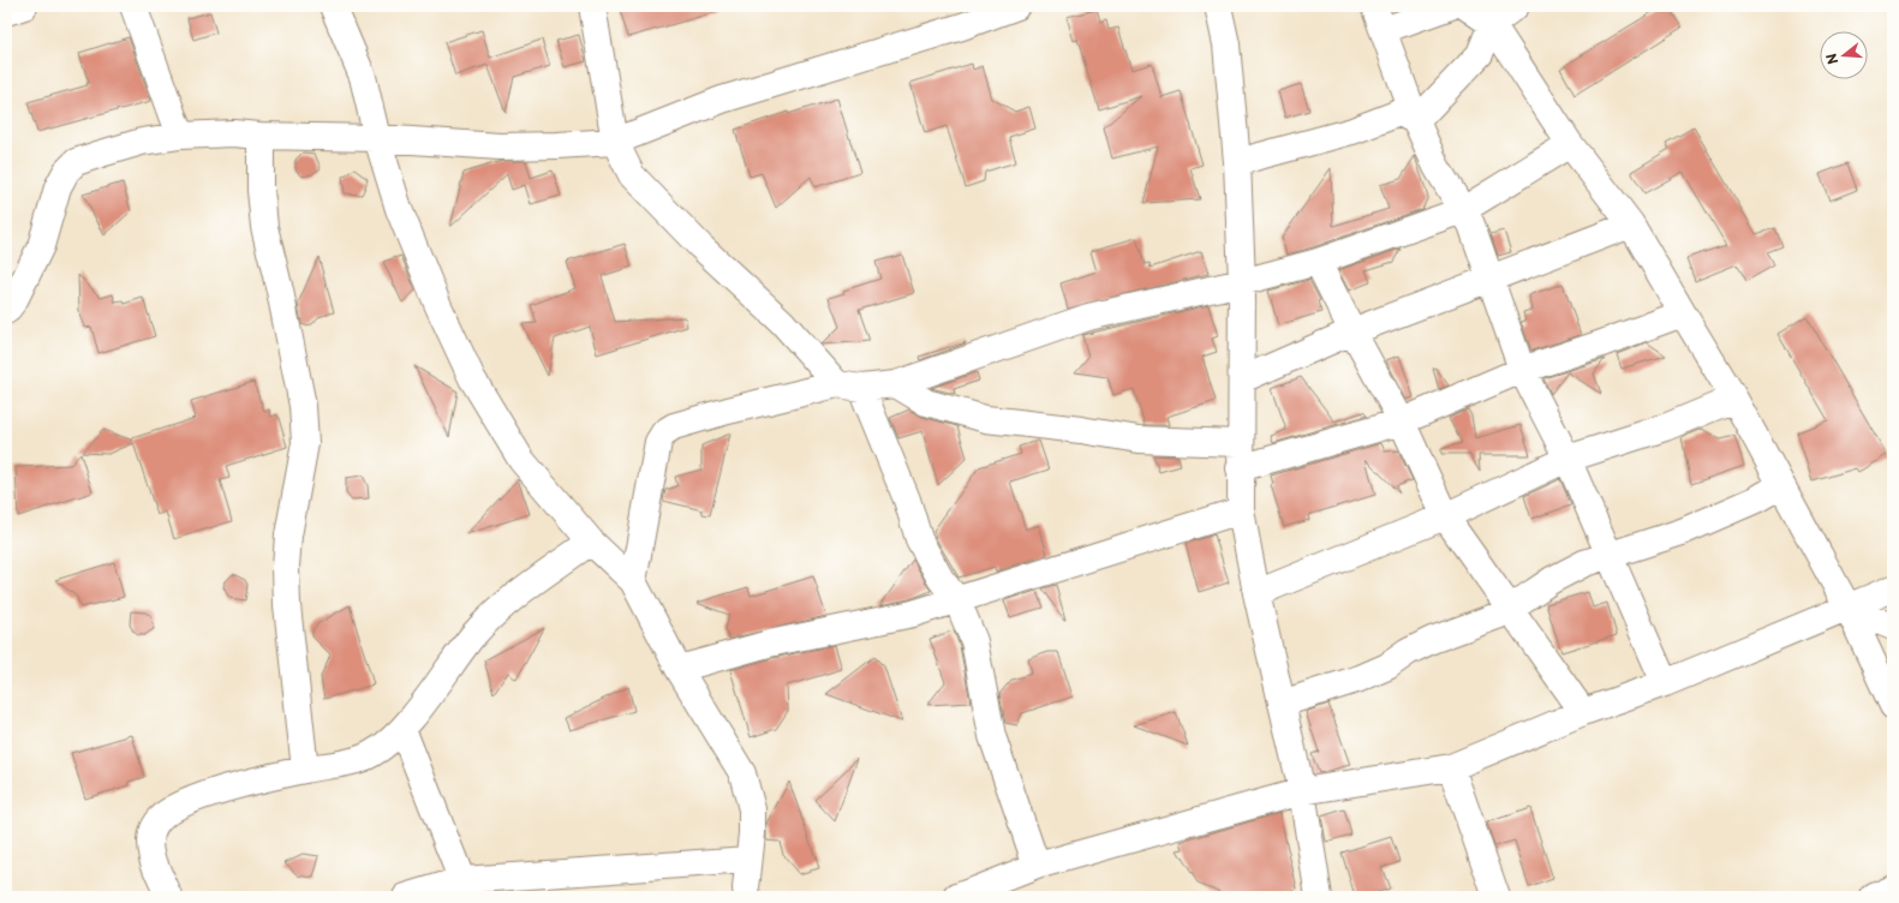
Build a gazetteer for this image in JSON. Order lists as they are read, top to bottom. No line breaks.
{"north":"left"}
